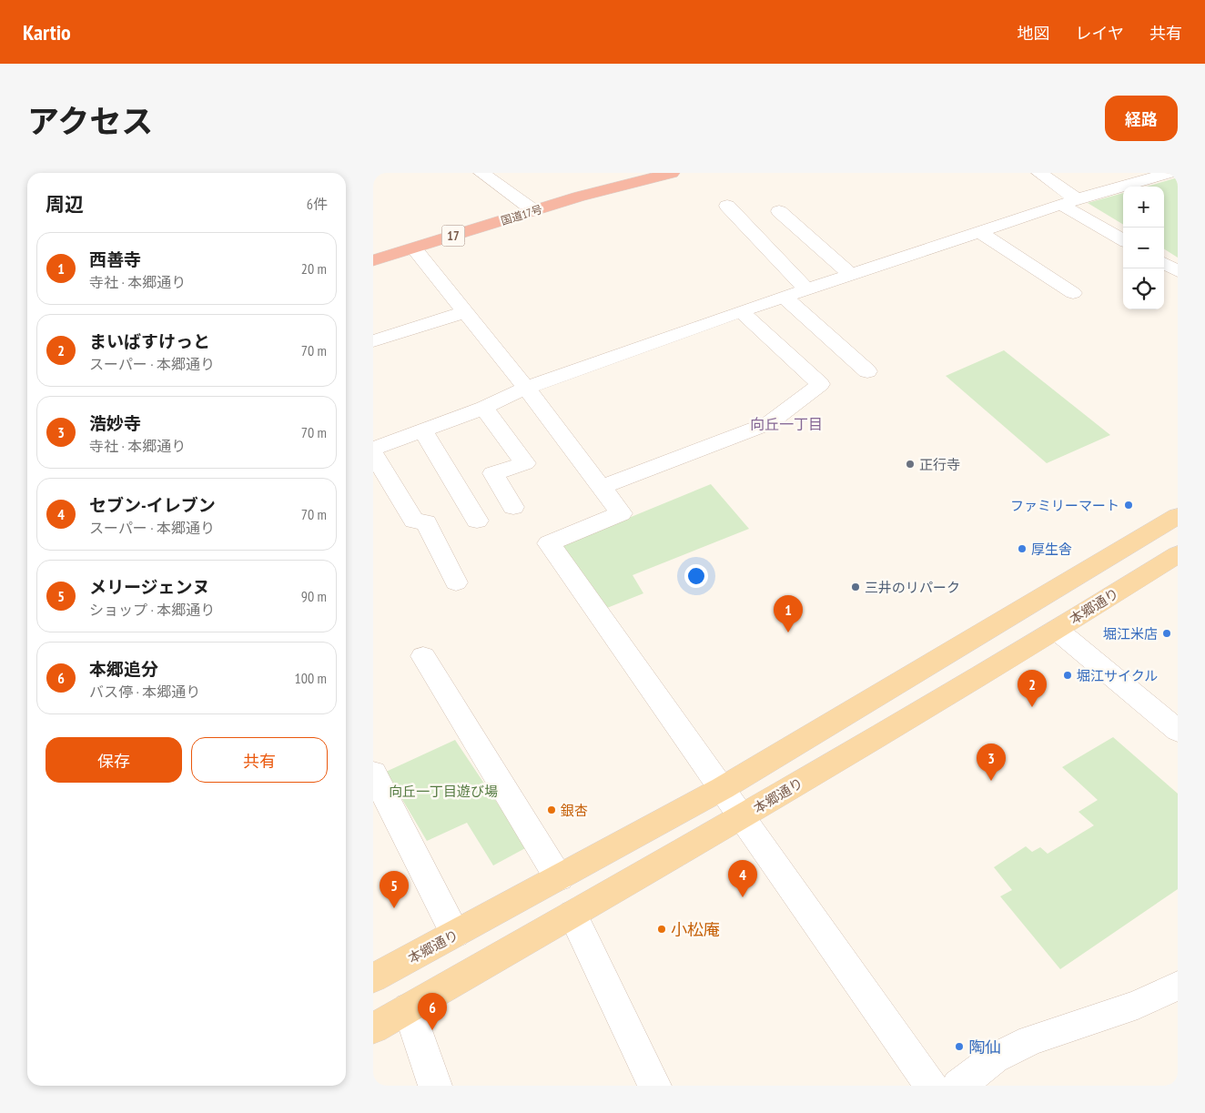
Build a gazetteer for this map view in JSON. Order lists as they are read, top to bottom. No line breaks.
{"streets":{"highway":["国道17号","17"],"main road":["本郷通り"]},"districts":["向丘一丁目"],"parks":["向丘一丁目遊び場"],"places":["正行寺","ファミリーマート","厚生舎","三井のリパーク","堀江米店","堀江サイクル","銀杏","小松庵","陶仙"],"page":{"header":"Kartio","nav":["地図","レイヤ","共有"],"title":"アクセス","buttons":["経路",["保存","共有"]],"heading":["周辺","6件"],"map_buttons":["+","−"],"list":[{"mark":"1","name":"西善寺","note":"寺社 · 本郷通り","value":"20 m"},{"mark":"2","name":"まいばすけっと","note":"スーパー · 本郷通り","value":"70 m"},{"mark":"3","name":"浩妙寺","note":"寺社 · 本郷通り","value":"70 m"},{"mark":"4","name":"セブン-イレブン","note":"スーパー · 本郷通り","value":"70 m"},{"mark":"5","name":"メリージェンヌ","note":"ショップ · 本郷通り","value":"90 m"},{"mark":"6","name":"本郷追分","note":"バス停 · 本郷通り","value":"100 m"}],"pins":["1","2","3","4","5","6"]}}
